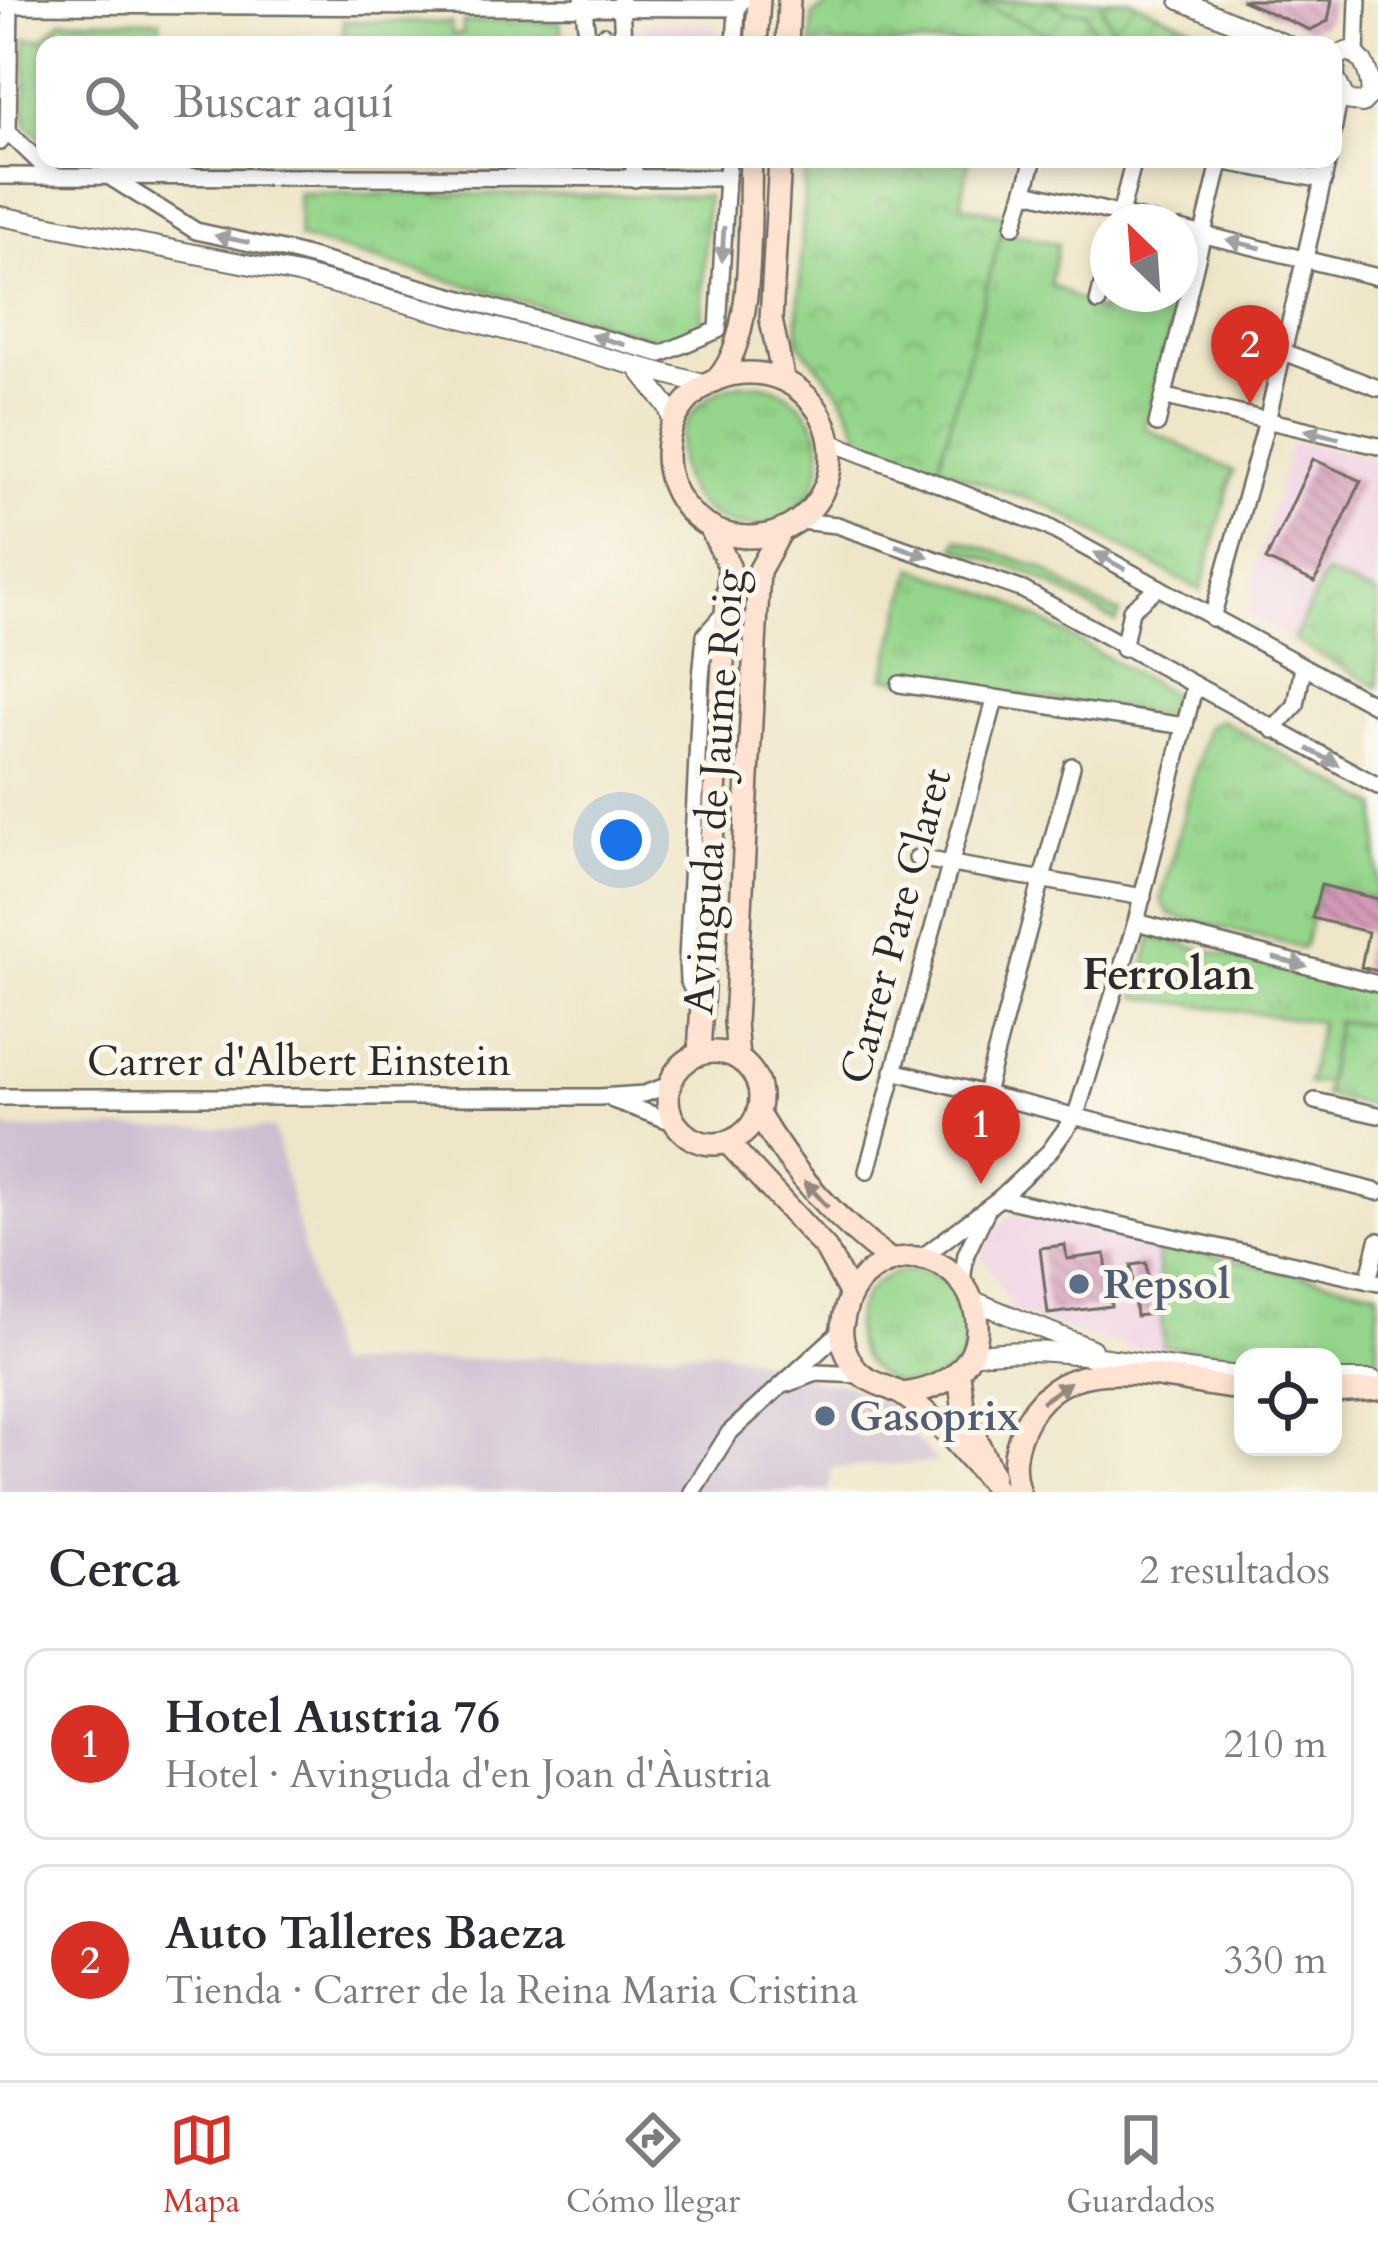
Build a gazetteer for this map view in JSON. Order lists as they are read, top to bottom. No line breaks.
{"streets":{"main road":["Avinguda de Jaume Roig"],"street":["Carrer Pare Claret","Carrer d'Albert Einstein"]},"crossings":[["Avinguda de Jaume Roig","Carrer d'Albert Einstein"]],"districts":["Ferrolan"],"places":["Repsol","Gasoprix"],"north":"top left","page":{"search":"Buscar aquí","pins":["2","1"],"heading":["Cerca","2 resultados"],"list":[{"mark":"1","name":"Hotel Austria 76","note":"Hotel · Avinguda d'en Joan d'Àustria","value":"210 m"},{"mark":"2","name":"Auto Talleres Baeza","note":"Tienda · Carrer de la Reina Maria Cristina","value":"330 m"}],"nav":["Mapa","Cómo llegar","Guardados"]}}
